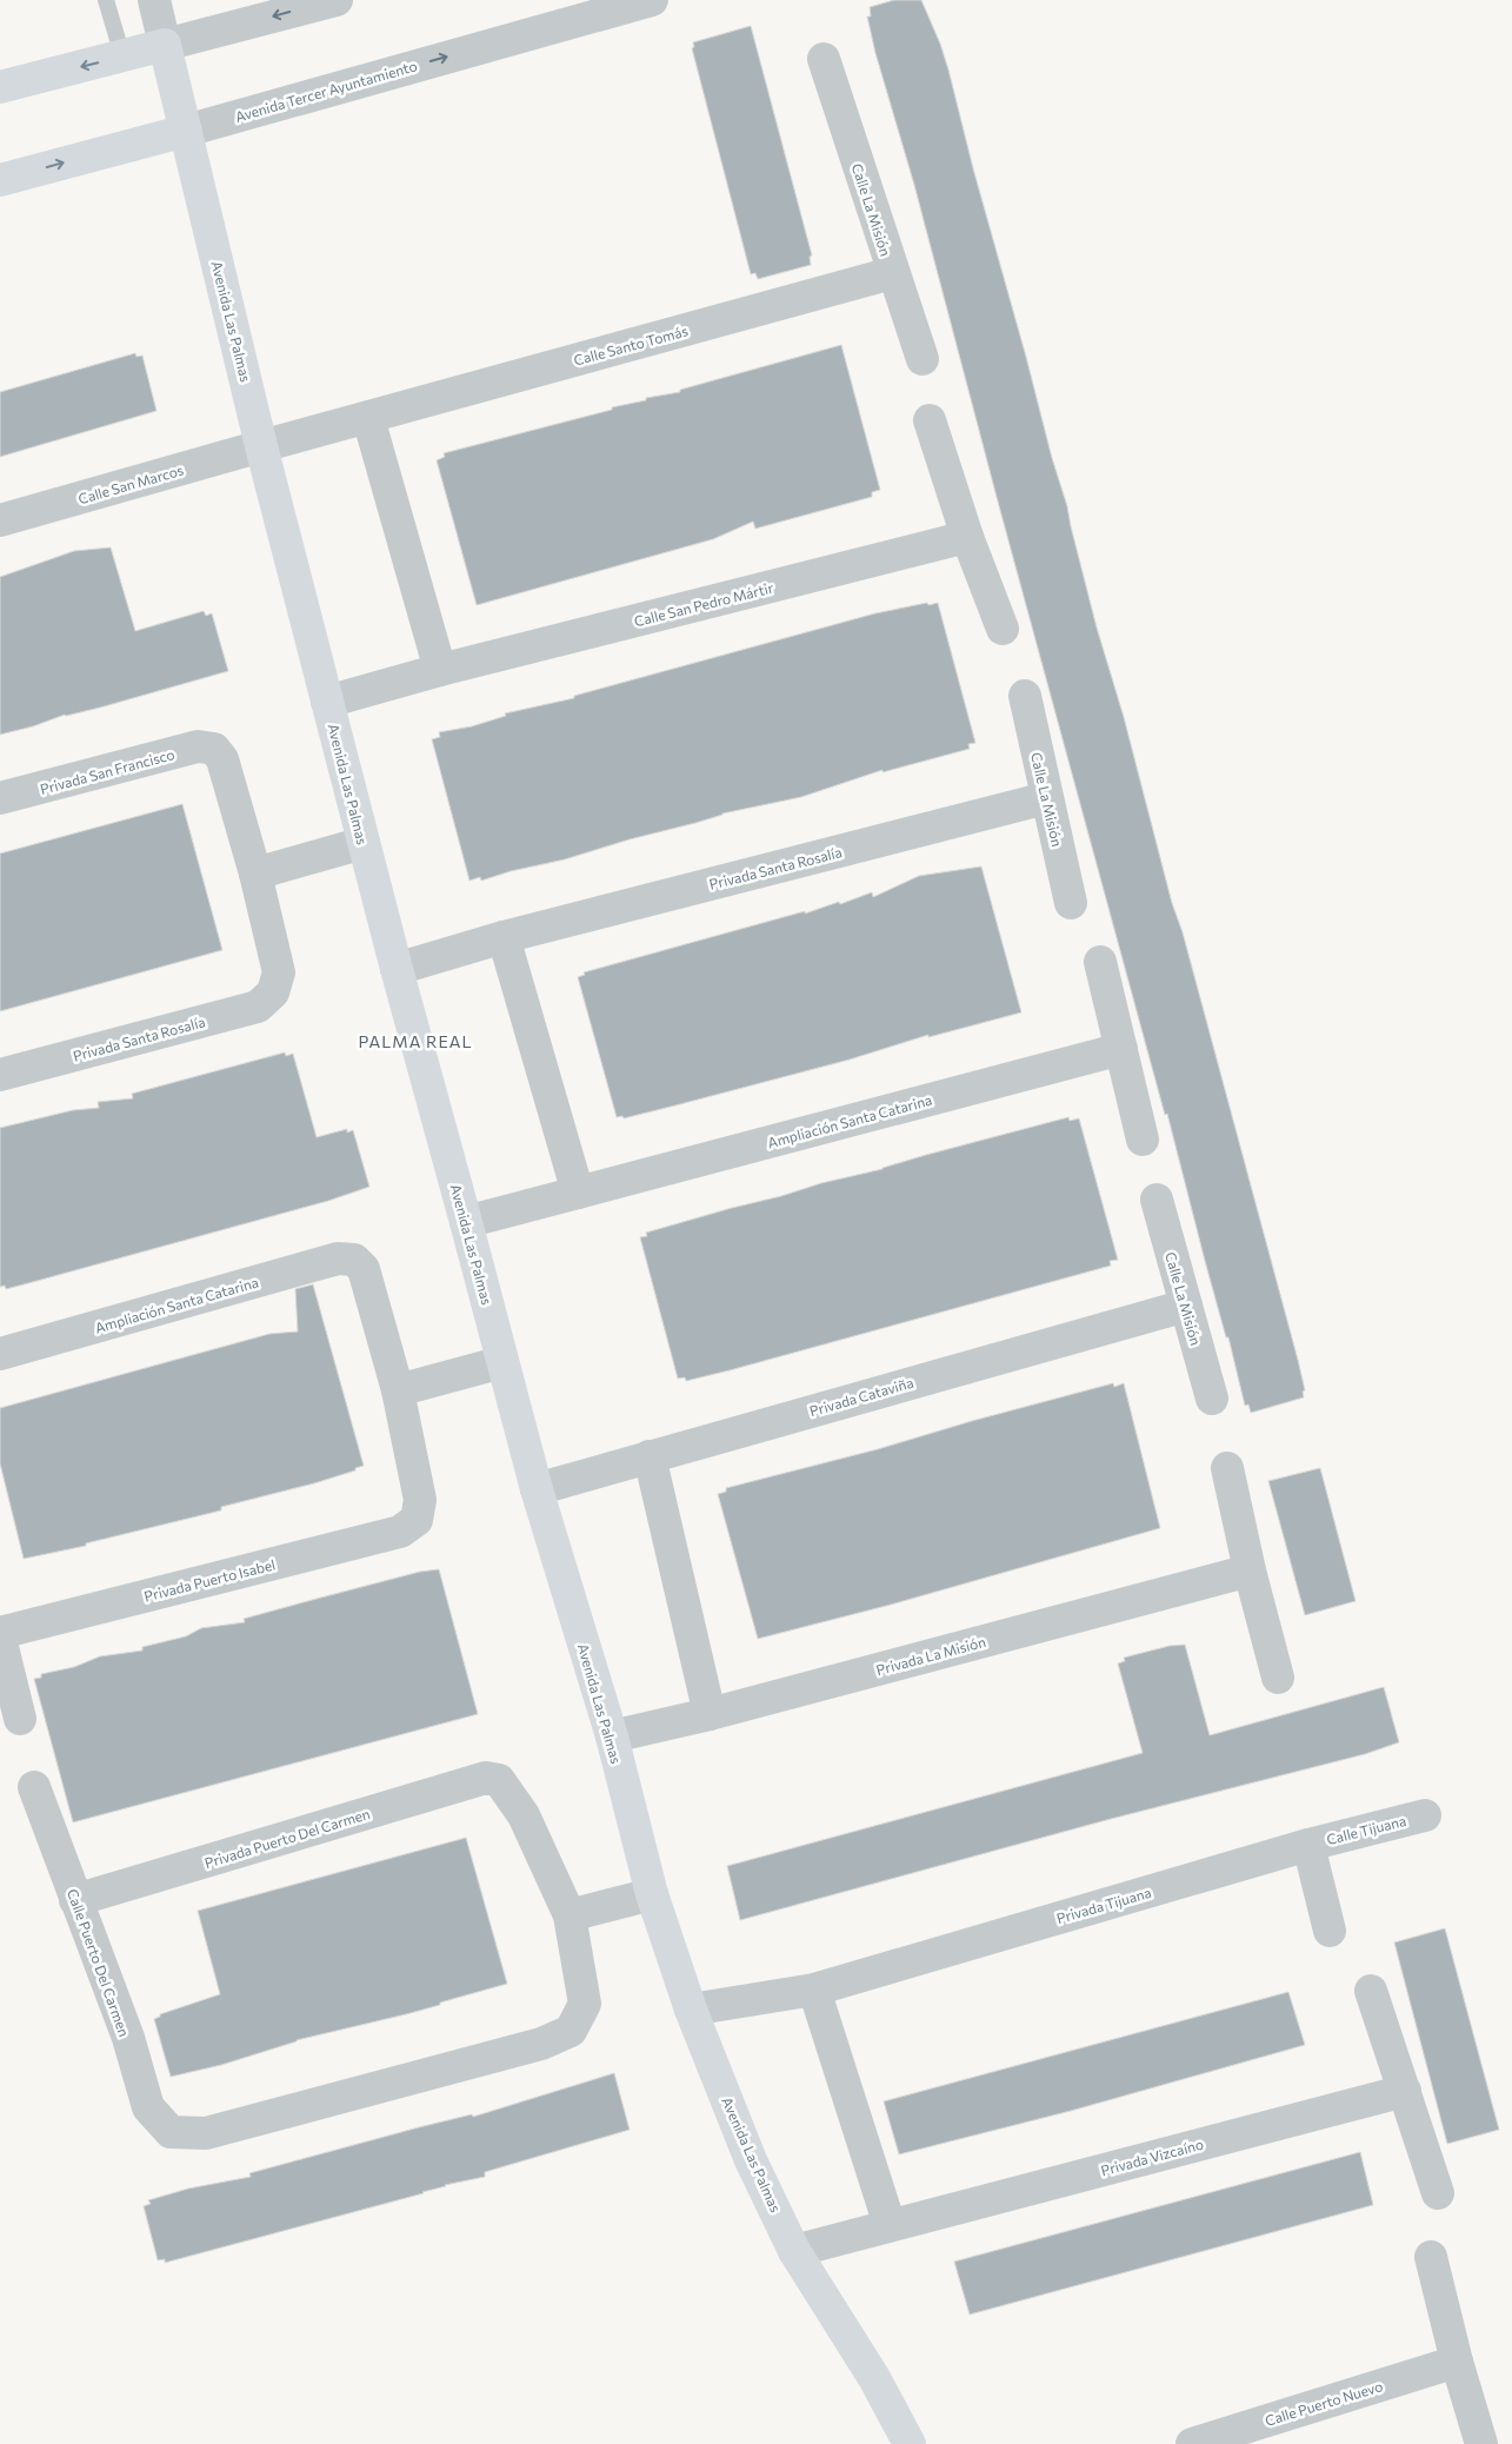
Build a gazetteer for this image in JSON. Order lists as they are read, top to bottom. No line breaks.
{"streets":{"main road":["Avenida Tercer Ayuntamiento","Avenida Las Palmas"],"street":["Calle La Misión","Calle Santo Tomás","Calle San Marcos","Calle San Pedro Mártir","Privada San Francisco","Privada Santa Rosalía","Ampliación Santa Catarina","Privada Cataviña","Privada Puerto Isabel","Privada La Misión","Calle Tijuana","Privada Puerto Del Carmen","Privada Tijuana","Calle Puerto Del Carmen","Privada Vizcaíno","Calle Puerto Nuevo"]},"crossings":[["Avenida Tercer Ayuntamiento","Avenida Las Palmas"],["Calle La Misión","Calle Santo Tomás"],["Calle La Misión","Privada Santa Rosalía"],["Calle La Misión","Privada Cataviña"],["Avenida Las Palmas","Calle Santo Tomás"],["Avenida Las Palmas","Calle San Marcos"],["Avenida Las Palmas","Calle San Pedro Mártir"],["Avenida Las Palmas","Privada Santa Rosalía"],["Avenida Las Palmas","Ampliación Santa Catarina"],["Avenida Las Palmas","Privada Cataviña"],["Avenida Las Palmas","Privada La Misión"],["Avenida Las Palmas","Privada Tijuana"],["Avenida Las Palmas","Privada Vizcaíno"],["Calle Santo Tomás","Calle San Marcos"],["Privada San Francisco","Privada Santa Rosalía"],["Ampliación Santa Catarina","Privada Puerto Isabel"],["Calle Tijuana","Privada Tijuana"],["Privada Puerto Del Carmen","Calle Puerto Del Carmen"]],"one_way":["Avenida Tercer Ayuntamiento"],"districts":["PALMA REAL"]}
